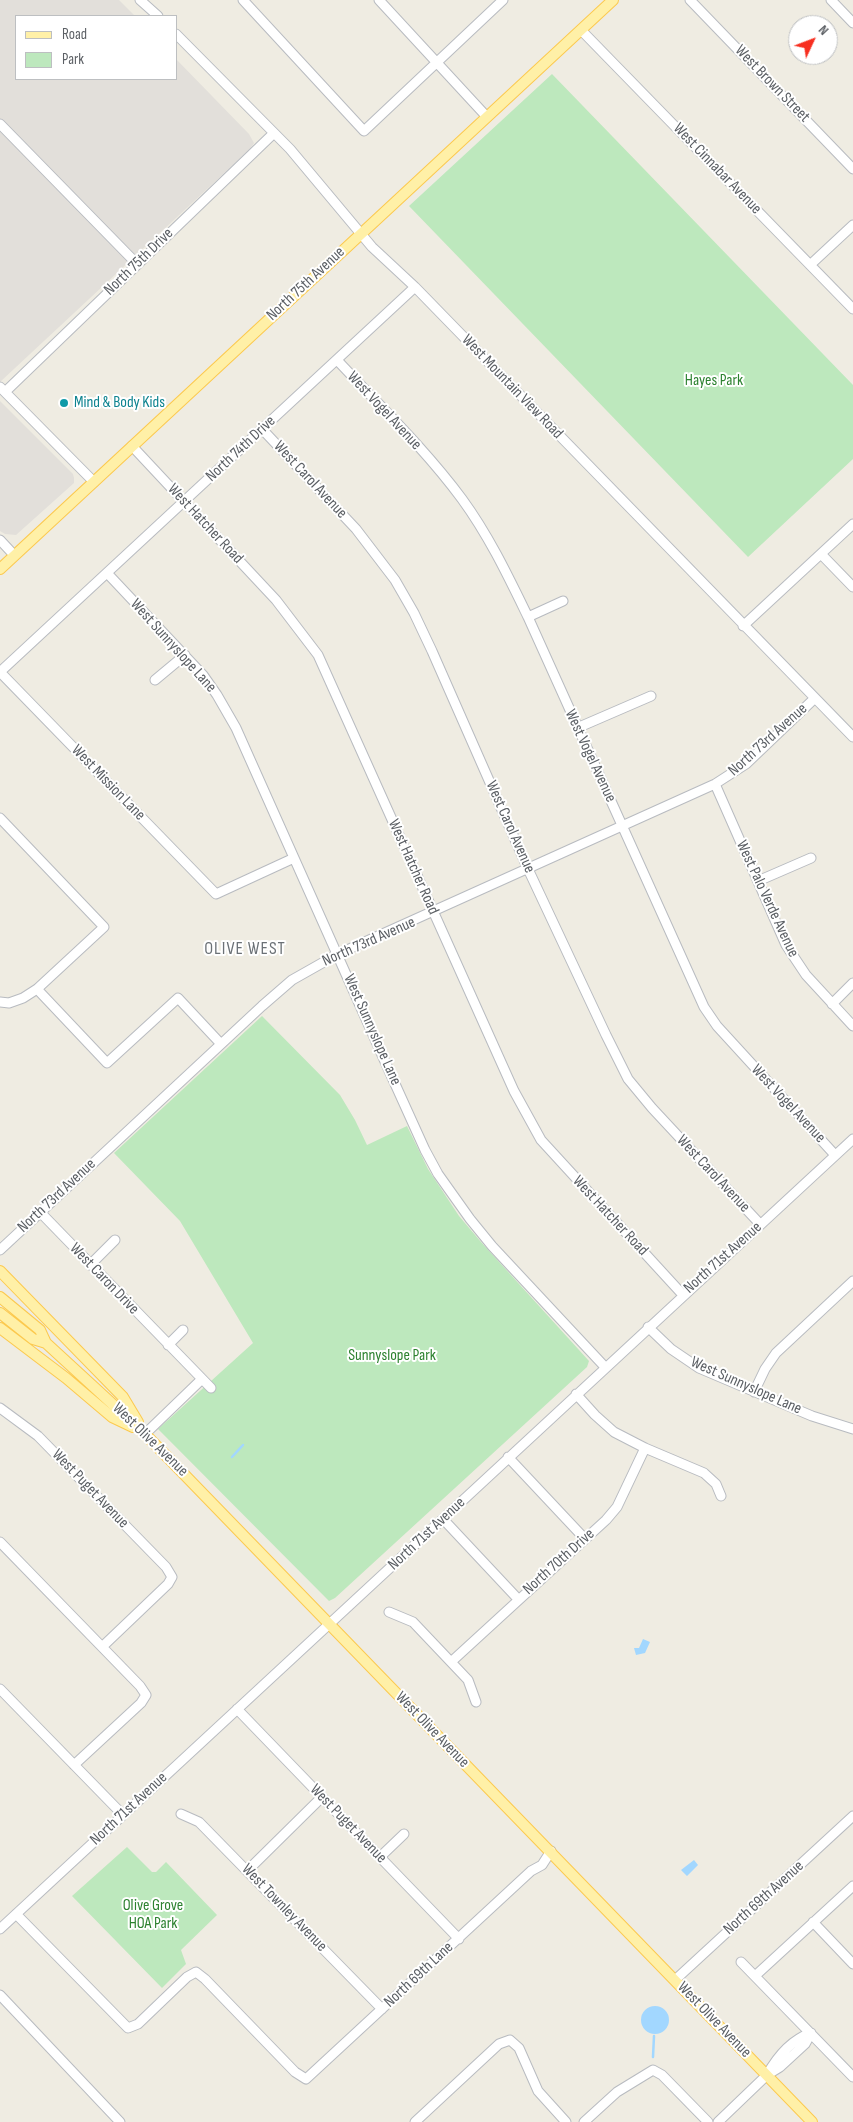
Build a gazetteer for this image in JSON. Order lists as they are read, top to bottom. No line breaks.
{"streets":{"main road":["North 75th Avenue","West Olive Avenue"],"street":["West Brown Street","West Cinnabar Avenue","North 75th Drive","West Mountain View Road","West Vogel Avenue","North 74th Drive","West Carol Avenue","West Hatcher Road","West Sunnyslope Lane","North 73rd Avenue","West Mission Lane","West Palo Verde Avenue","North 71st Avenue","West Caron Drive","West Puget Avenue","North 70th Drive","North 69th Avenue","West Townley Avenue","North 69th Lane"]},"crossings":[["West Cinnabar Avenue","North 75th Avenue"],["North 75th Drive","West Mountain View Road"],["North 75th Avenue","West Mountain View Road"],["North 75th Avenue","West Hatcher Road"],["West Mountain View Road","North 74th Drive"],["West Mountain View Road","North 73rd Avenue"],["West Vogel Avenue","North 74th Drive"],["West Vogel Avenue","North 73rd Avenue"],["West Vogel Avenue","North 71st Avenue"],["North 74th Drive","West Carol Avenue"],["North 74th Drive","West Hatcher Road"],["North 74th Drive","West Sunnyslope Lane"],["North 74th Drive","West Mission Lane"],["West Carol Avenue","North 73rd Avenue"],["West Carol Avenue","North 71st Avenue"],["West Hatcher Road","North 73rd Avenue"],["West Hatcher Road","North 71st Avenue"],["West Sunnyslope Lane","North 73rd Avenue"],["West Sunnyslope Lane","West Mission Lane"],["West Sunnyslope Lane","North 71st Avenue"],["North 73rd Avenue","West Palo Verde Avenue"],["North 73rd Avenue","West Caron Drive"],["North 71st Avenue","West Olive Avenue"],["North 71st Avenue","West Puget Avenue"],["North 71st Avenue","North 69th Lane"],["West Olive Avenue","North 69th Avenue"],["West Olive Avenue","North 69th Lane"],["West Puget Avenue","North 69th Lane"],["West Townley Avenue","North 69th Lane"]],"districts":["OLIVE WEST"],"parks":["Hayes Park","Sunnyslope Park","Olive Grove HOA Park"],"places":["Mind & Body Kids"],"legend":["Road","Park"],"north":"top right"}
